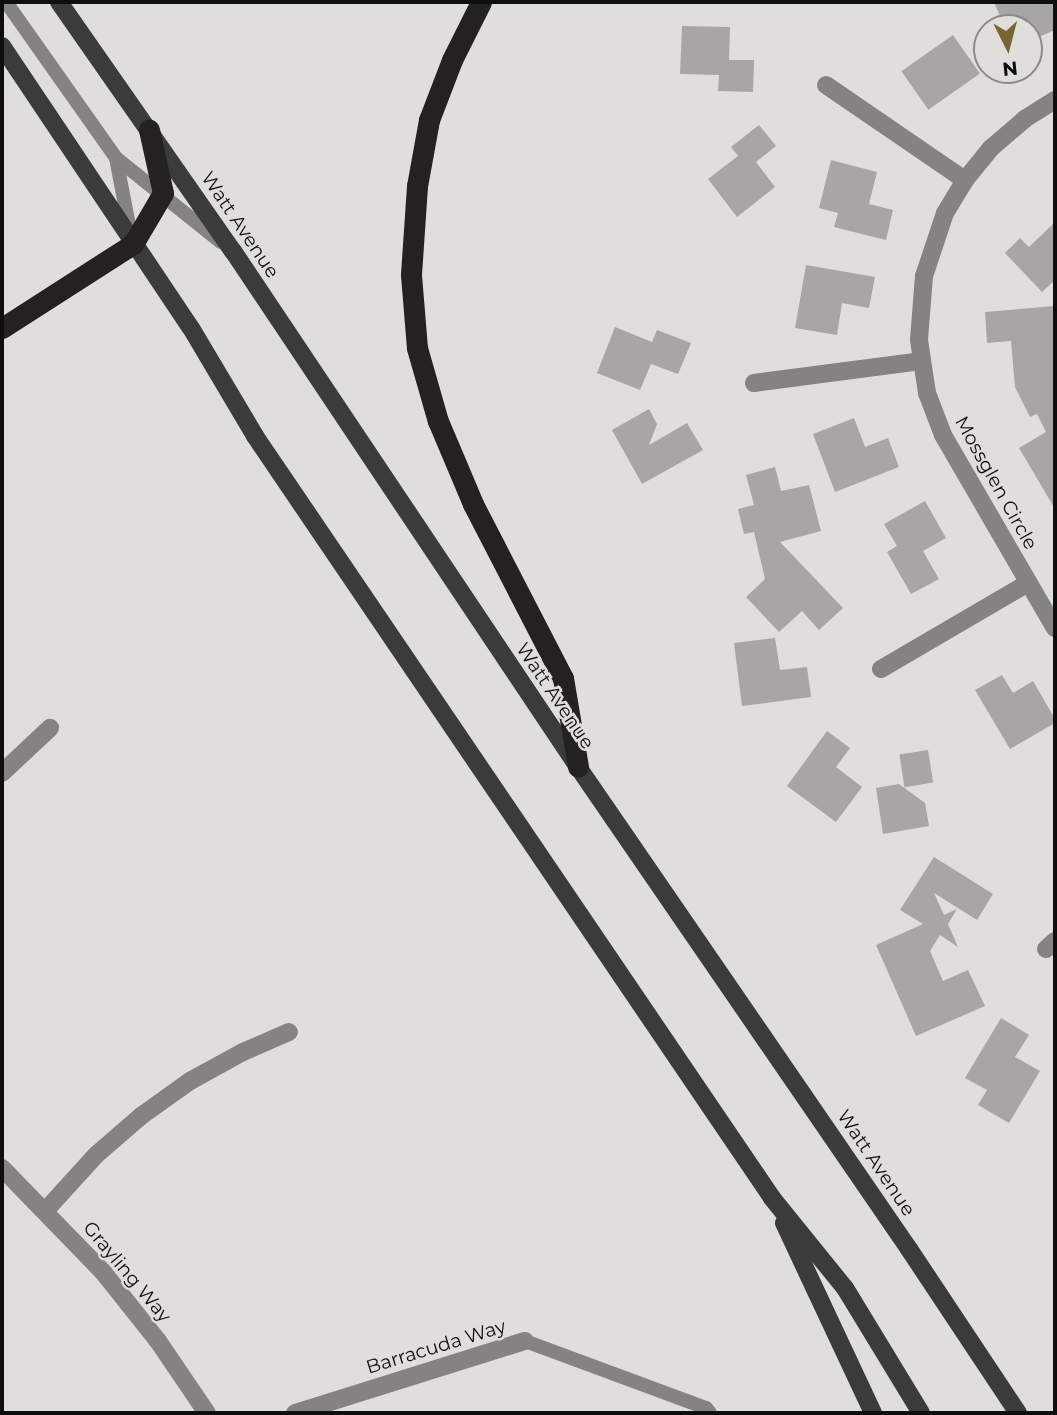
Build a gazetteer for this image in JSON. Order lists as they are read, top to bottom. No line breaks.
{"streets":{"main road":["Watt Avenue"],"street":["Mossglen Circle","Grayling Way","Barracuda Way"]},"north":"bottom"}
